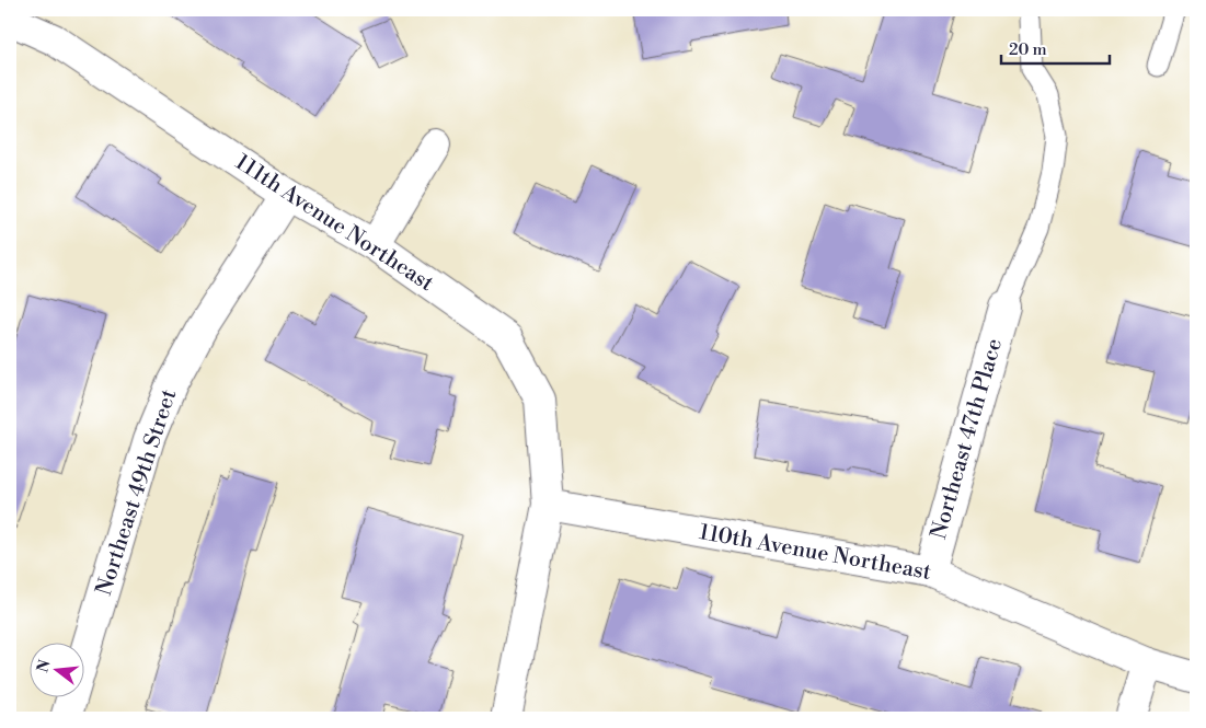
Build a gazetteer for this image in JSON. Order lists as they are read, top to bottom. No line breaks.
{"streets":{"street":["111th Avenue Northeast","Northeast 47th Place","Northeast 49th Street","110th Avenue Northeast"]},"crossings":[["111th Avenue Northeast","Northeast 49th Street"],["111th Avenue Northeast","110th Avenue Northeast"],["Northeast 47th Place","110th Avenue Northeast"]],"scale_bar":"20 m","north":"left"}
